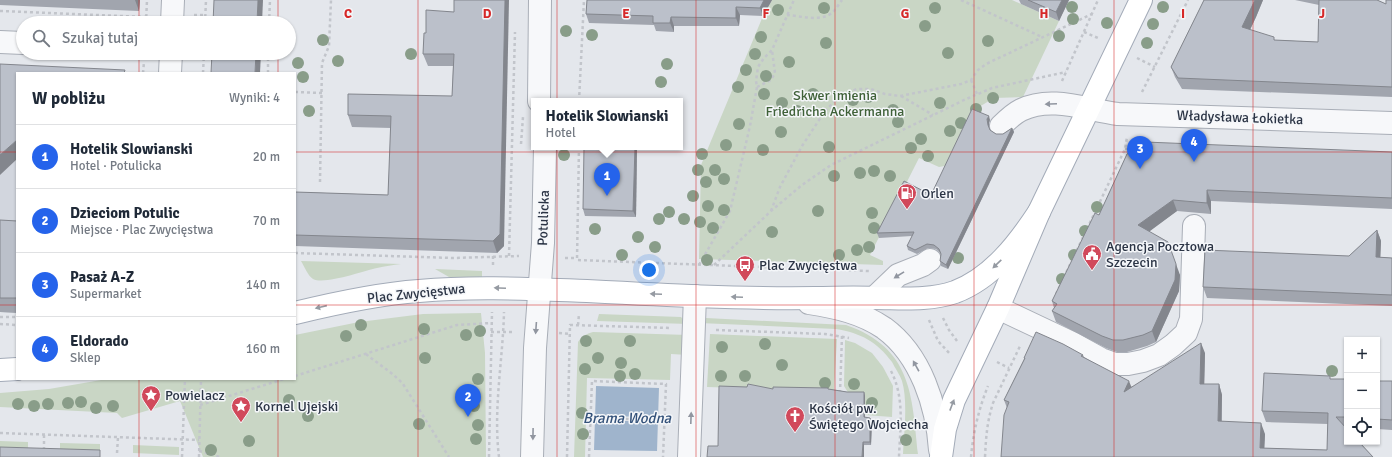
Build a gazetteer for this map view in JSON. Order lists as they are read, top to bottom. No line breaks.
{"streets":{"main road":["Plac Zwycięstwa"],"street":["Władysława Łokietka","Potulicka"]},"crossings":[["Potulicka","Plac Zwycięstwa"]],"water":["Brama Wodna"],"parks":["Skwer imienia Friedricha Ackermanna"],"places":{"fuel station":["Orlen"],"public building":["Agencja Pocztowa Szczecin"],"bus stop":["Plac Zwycięstwa"],"place":["Powielacz","Kornel Ujejski"],"church":["Kościół pw. Świętego Wojciecha"]},"page":{"search":"Szukaj tutaj","heading":["W pobliżu","Wyniki: 4"],"popup":["Hotelik Slowianski","Hotel"],"list":[{"mark":"1","name":"Hotelik Slowianski","note":"Hotel · Potulicka","value":"20 m"},{"mark":"2","name":"Dzieciom Potulic","note":"Miejsce · Plac Zwycięstwa","value":"70 m"},{"mark":"3","name":"Pasaż A-Z","note":"Supermarket","value":"140 m"},{"mark":"4","name":"Eldorado","note":"Sklep","value":"160 m"}],"pins":["4","3","1","2"],"map_buttons":["+","−"]},"grid":{"columns":["C","D","E","F","G","H","I","J"]}}
